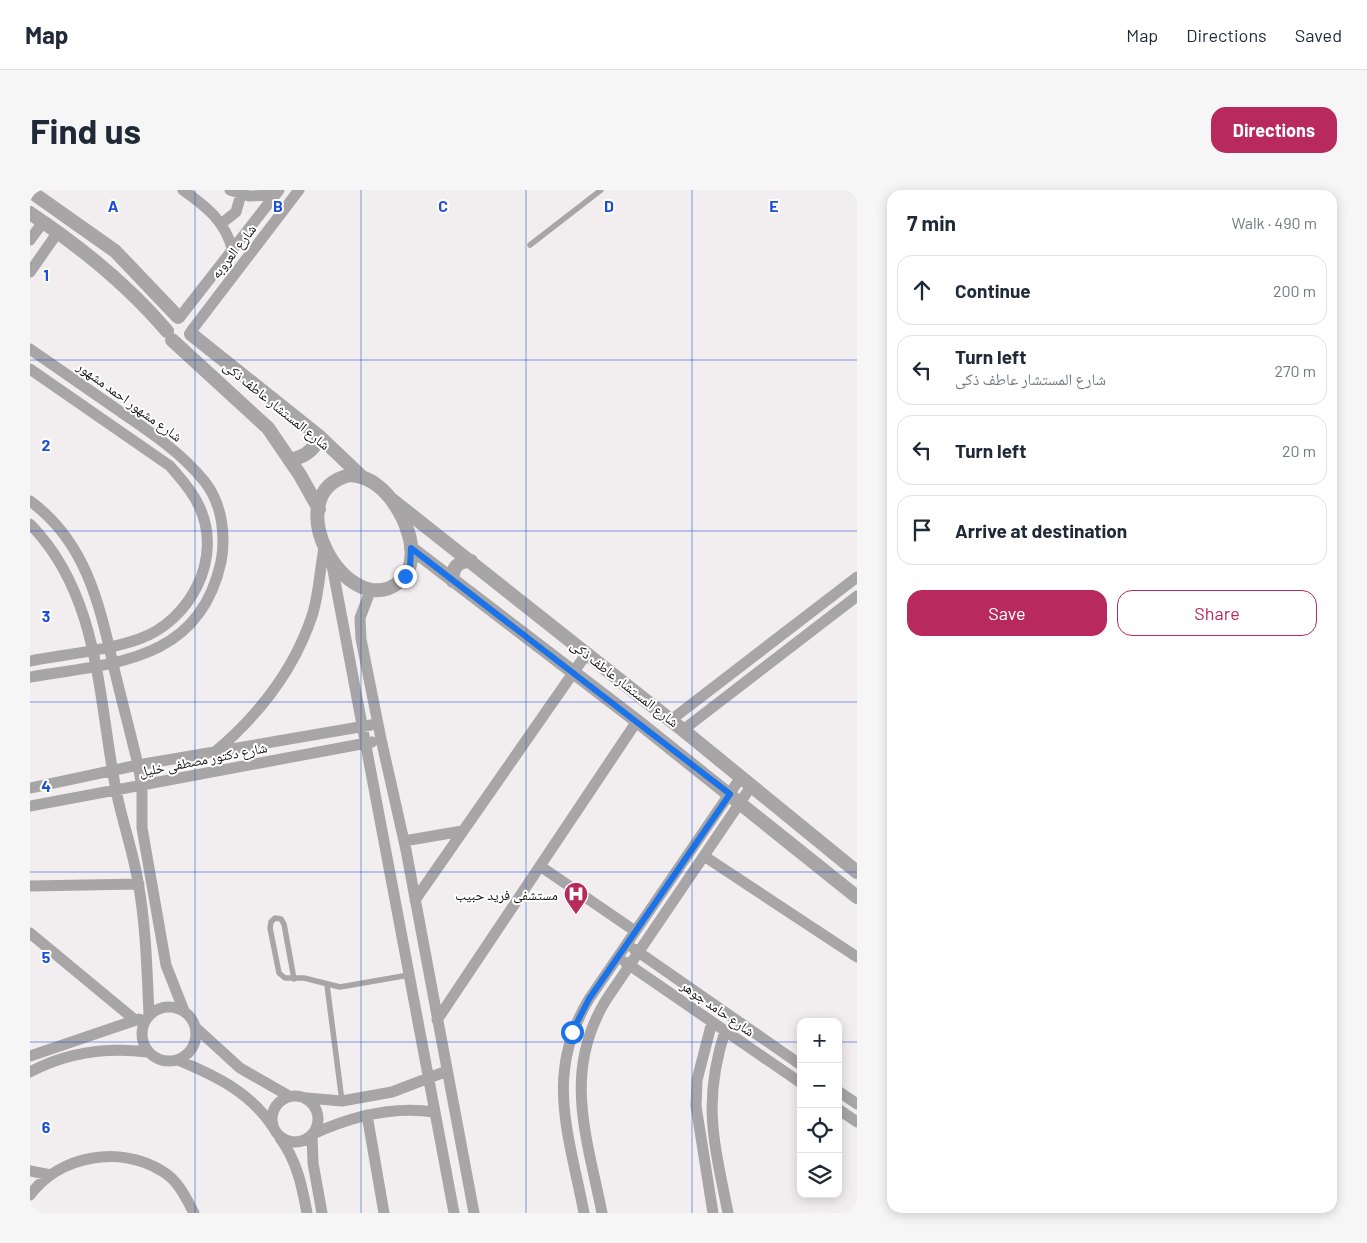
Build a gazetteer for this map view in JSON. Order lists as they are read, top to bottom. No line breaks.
{"streets":{"street":["شارع العروبه","شارع مشهور احمد مشهور","شارع المستشار عاطف ذكى","شارع دكتور مصطفى خليل","شارع حامد جوهر"]},"crossings":[["شارع العروبه","شارع المستشار عاطف ذكى"]],"places":{"hospital":["مستشفى فريد حبيب"]},"page":{"header":"Map","nav":["Map","Directions","Saved"],"buttons":["Directions",["Save","Share"]],"title":"Find us","heading":["7 min","Walk · 490 m"],"list":[["Continue","200 m"],["Turn left","شارع المستشار عاطف ذكى","270 m"],["Turn left","20 m"],"Arrive at destination"],"map_buttons":["+","−"]},"grid":{"columns":["A","B","C","D","E"],"rows":["1","2","3","4","5","6"]}}
